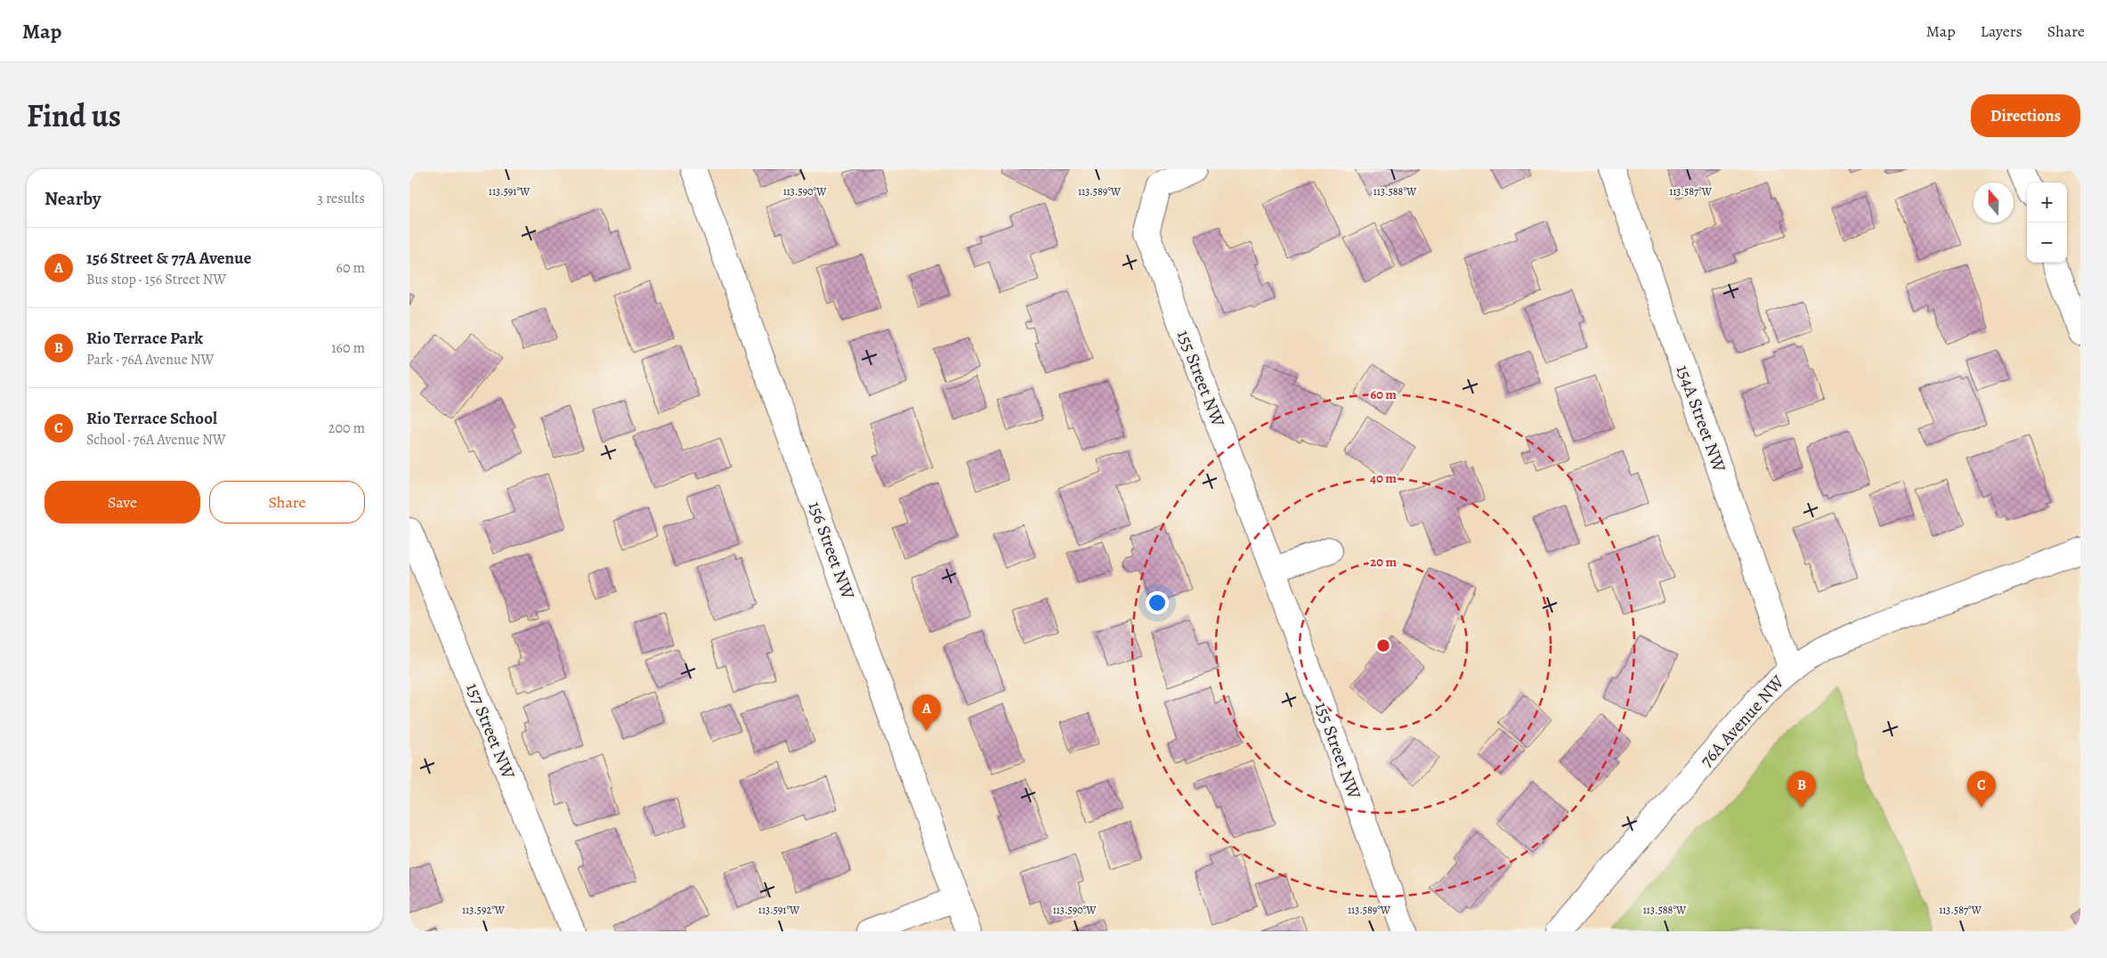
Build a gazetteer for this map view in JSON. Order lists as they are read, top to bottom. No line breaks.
{"streets":{"street":["155 Street NW","154A Street NW","156 Street NW","76A Avenue NW","157 Street NW"]},"crossings":[["154A Street NW","76A Avenue NW"]],"north":"top","page":{"header":"Map","nav":["Map","Layers","Share"],"title":"Find us","buttons":["Directions",["Save","Share"]],"heading":["Nearby","3 results"],"map_buttons":["+","−"],"list":[{"mark":"A","name":"156 Street & 77A Avenue","note":"Bus stop · 156 Street NW","value":"60 m"},{"mark":"B","name":"Rio Terrace Park","note":"Park · 76A Avenue NW","value":"160 m"},{"mark":"C","name":"Rio Terrace School","note":"School · 76A Avenue NW","value":"200 m"}],"pins":["A","B","C"]},"coordinates":["113.588°W","113.587°W","113.591°W","113.590°W","113.589°W","113.592°W"],"rings":["60 m","40 m","20 m"]}
